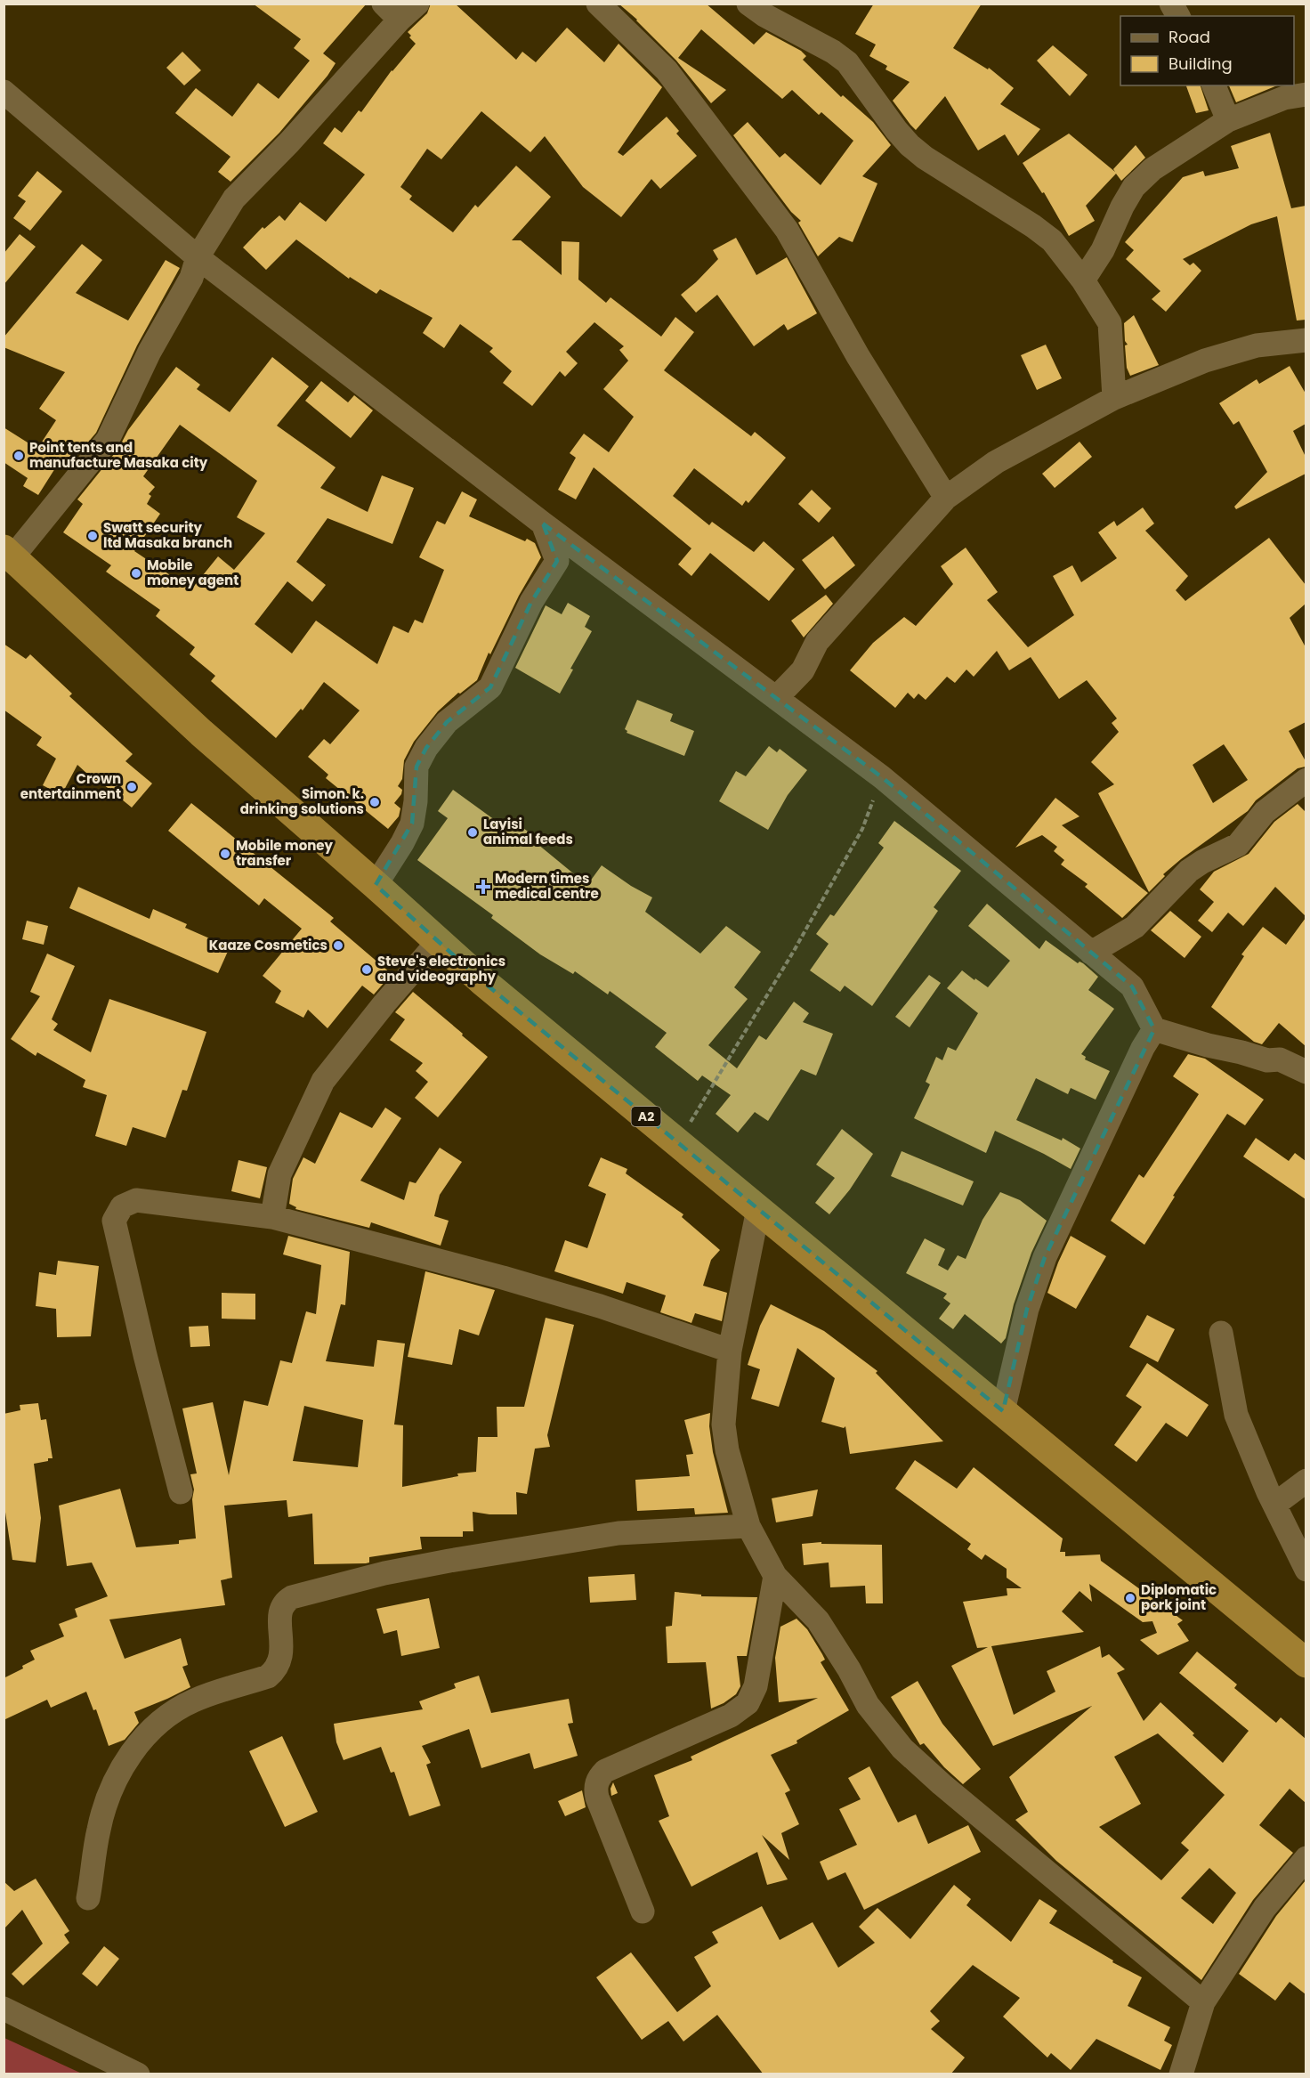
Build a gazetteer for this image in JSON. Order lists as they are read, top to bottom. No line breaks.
{"streets":{"highway":["A2"]},"places":{"other":["Point tents and manufacture Masaka city","Swatt security ltd Masaka branch","Mobile money agent","Crown entertainment","Simon. k. drinking solutions","Layisi animal feeds","Mobile money transfer","Kaaze Cosmetics","Steve's electronics and videography","Diplomatic pork joint"],"health":["Modern times medical centre"]},"legend":["Road","Building"]}
